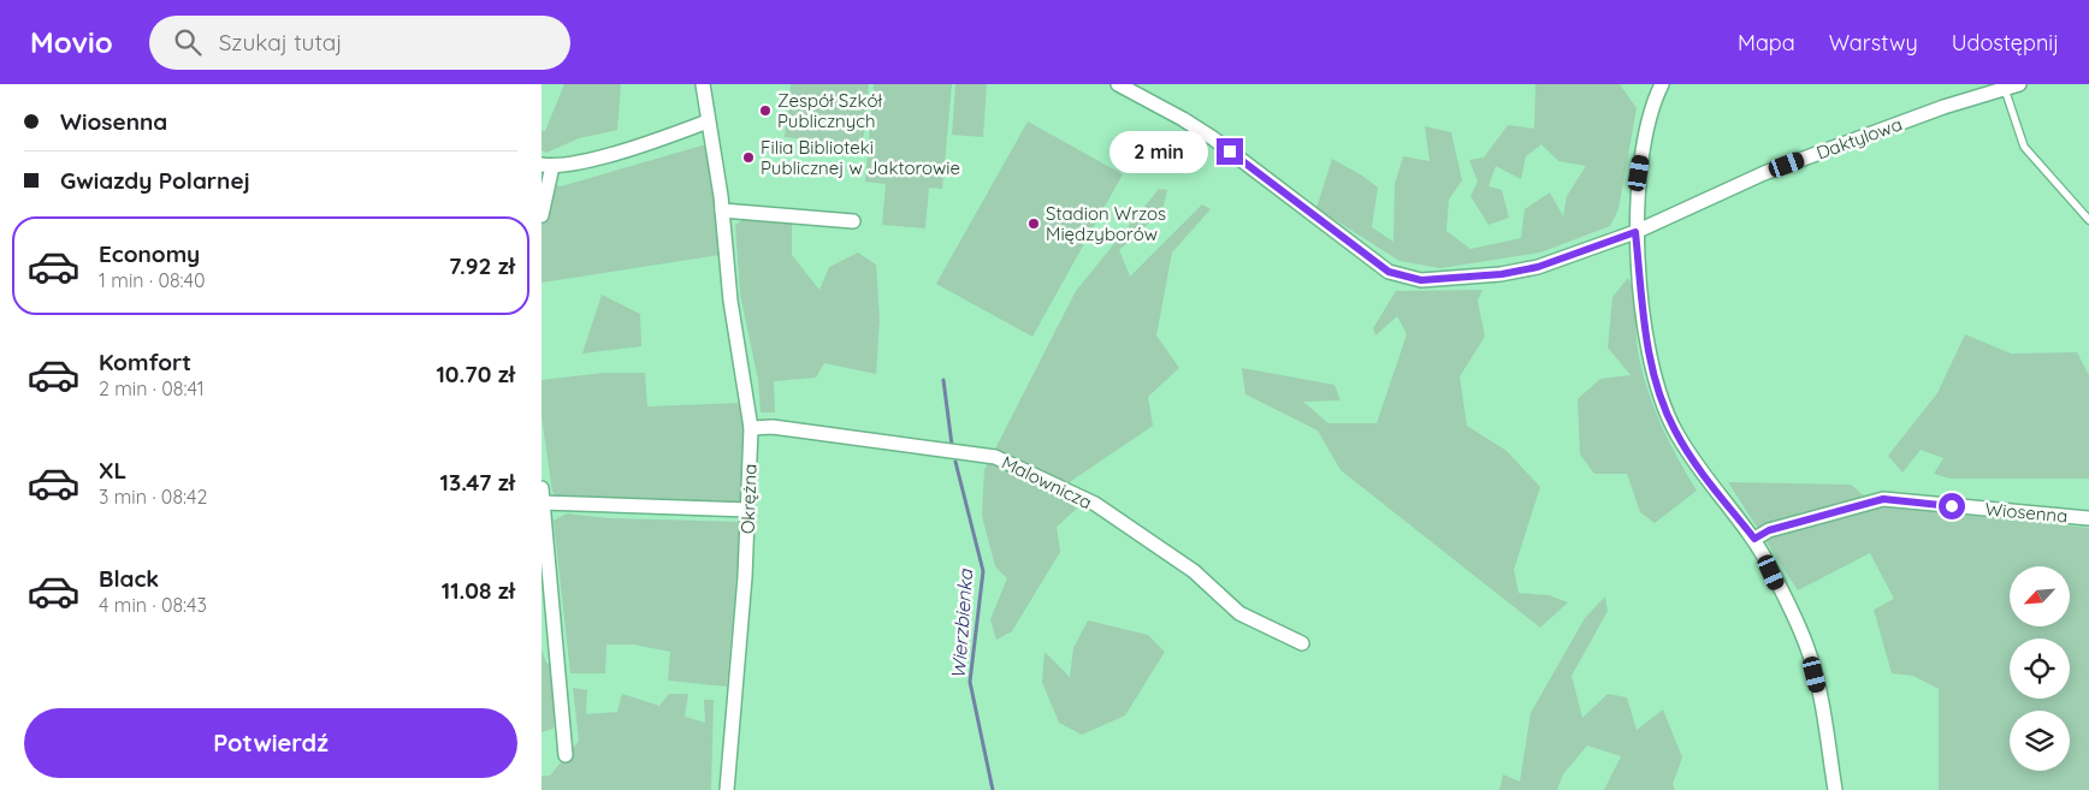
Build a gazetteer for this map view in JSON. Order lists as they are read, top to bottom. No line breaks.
{"streets":{"street":["Daktylowa","Malownicza","Okrężna","Wiosenna"]},"crossings":[["Malownicza","Okrężna"]],"water":["Wierzbienka"],"places":["Zespół Szkół Publicznych","Filia Biblioteki Publicznej w Jaktorowie","Stadion Wrzos Międzyborów"],"north":"bottom left","page":{"header":"Movio","search":"Szukaj tutaj","nav":["Mapa","Warstwy","Udostępnij"],"banner":["Wiosenna","Gwiazdy Polarnej"],"bubble":"2 min","list":[{"name":"Economy","note":"1 min · 08:40","value":"7.92 zł"},{"name":"Komfort","note":"2 min · 08:41","value":"10.70 zł"},{"name":"XL","note":"3 min · 08:42","value":"13.47 zł"},{"name":"Black","note":"4 min · 08:43","value":"11.08 zł"}],"buttons":"Potwierdź"}}
